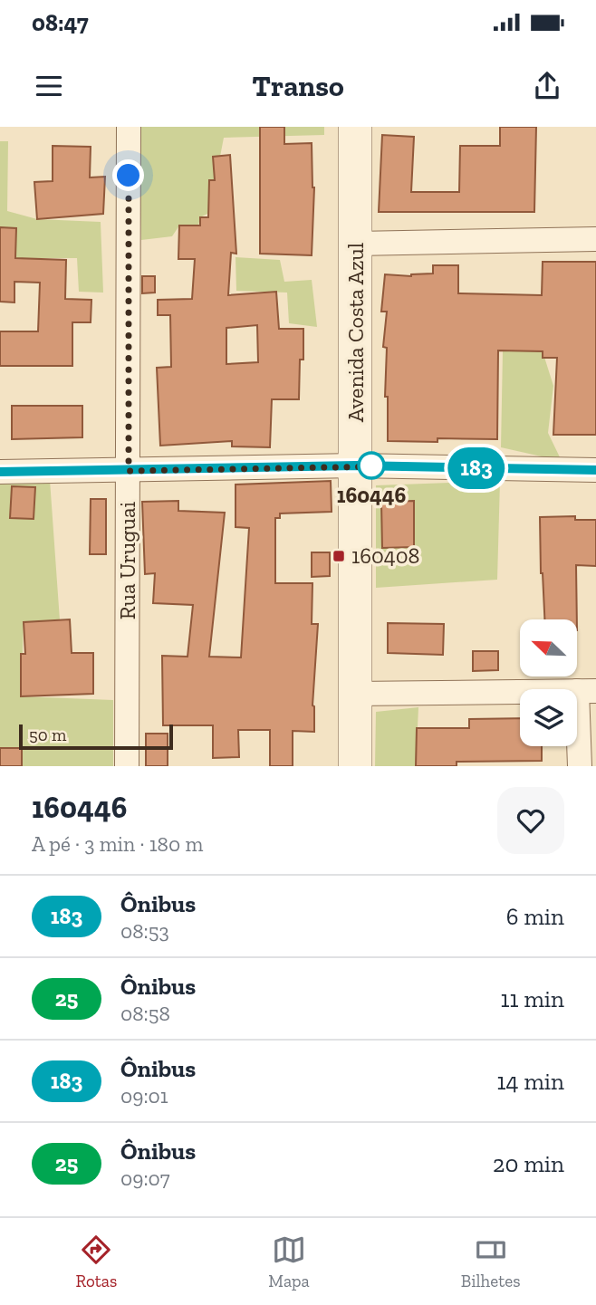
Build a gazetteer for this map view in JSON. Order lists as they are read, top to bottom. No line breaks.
{"streets":{"street":["Avenida Costa Azul","Rua Uruguai"]},"places":{"other":["160446"],"transit":["160408"]},"lines":["bus line 183"],"scale_bar":"50 m","north":"top left","page":{"status":"08:47","header":"Transo","on_map":"183","scale":"50 m","heading":["160446","A pé · 3 min · 180 m"],"list":[{"mark":"183","name":"Ônibus","note":"08:53","value":"6 min"},{"mark":"25","name":"Ônibus","note":"08:58","value":"11 min"},{"mark":"183","name":"Ônibus","note":"09:01","value":"14 min"},{"mark":"25","name":"Ônibus","note":"09:07","value":"20 min"}],"tabs":["Rotas","Mapa","Bilhetes"]}}
